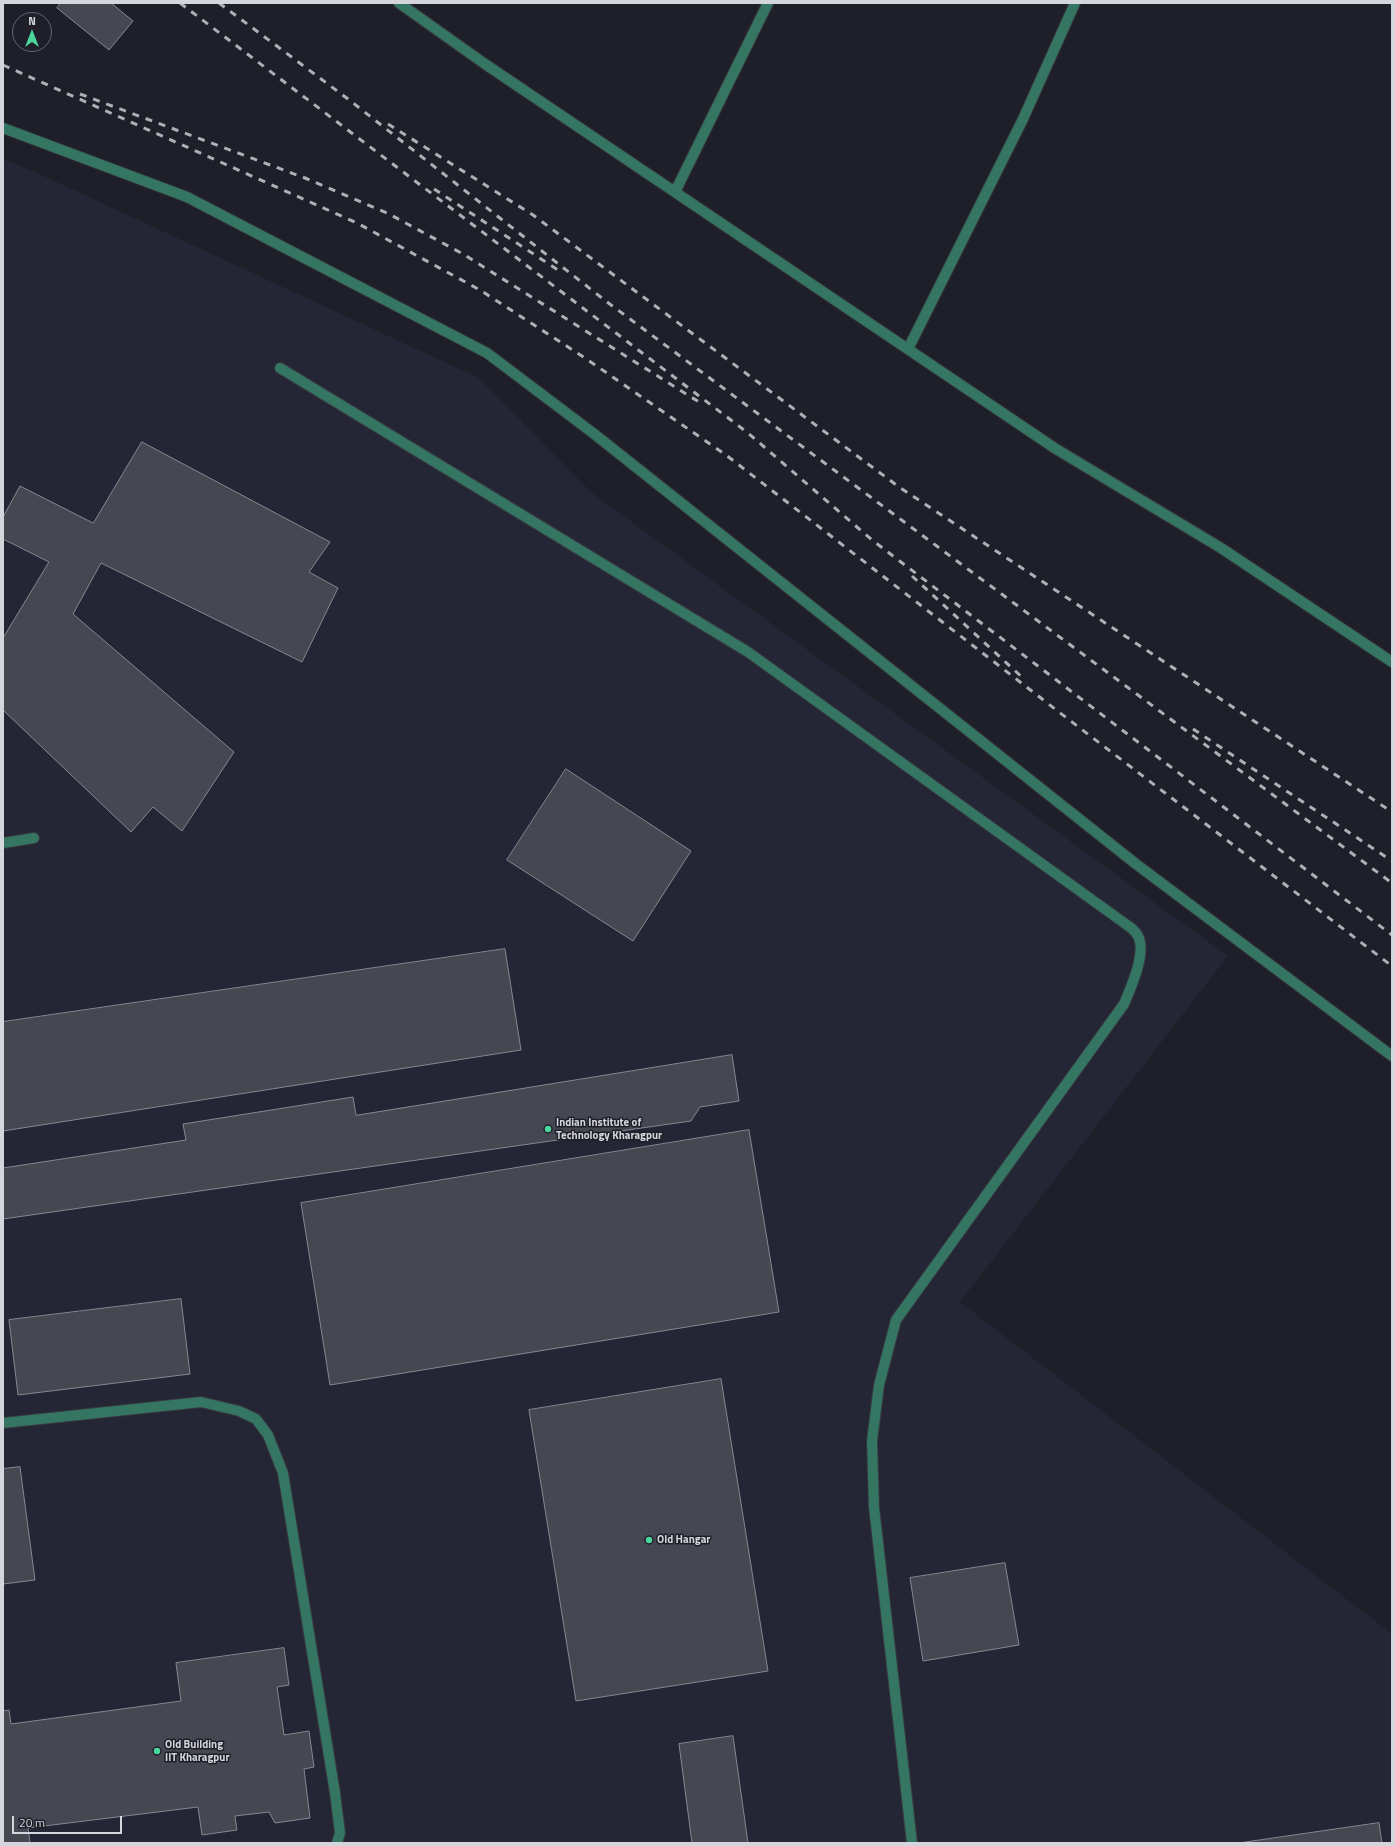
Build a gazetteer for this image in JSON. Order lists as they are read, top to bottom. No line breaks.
{"places":["Indian Institute of Technology Kharagpur","Old Hangar","Old Building IIT Kharagpur"],"scale_bar":"20 m","north":"top"}
